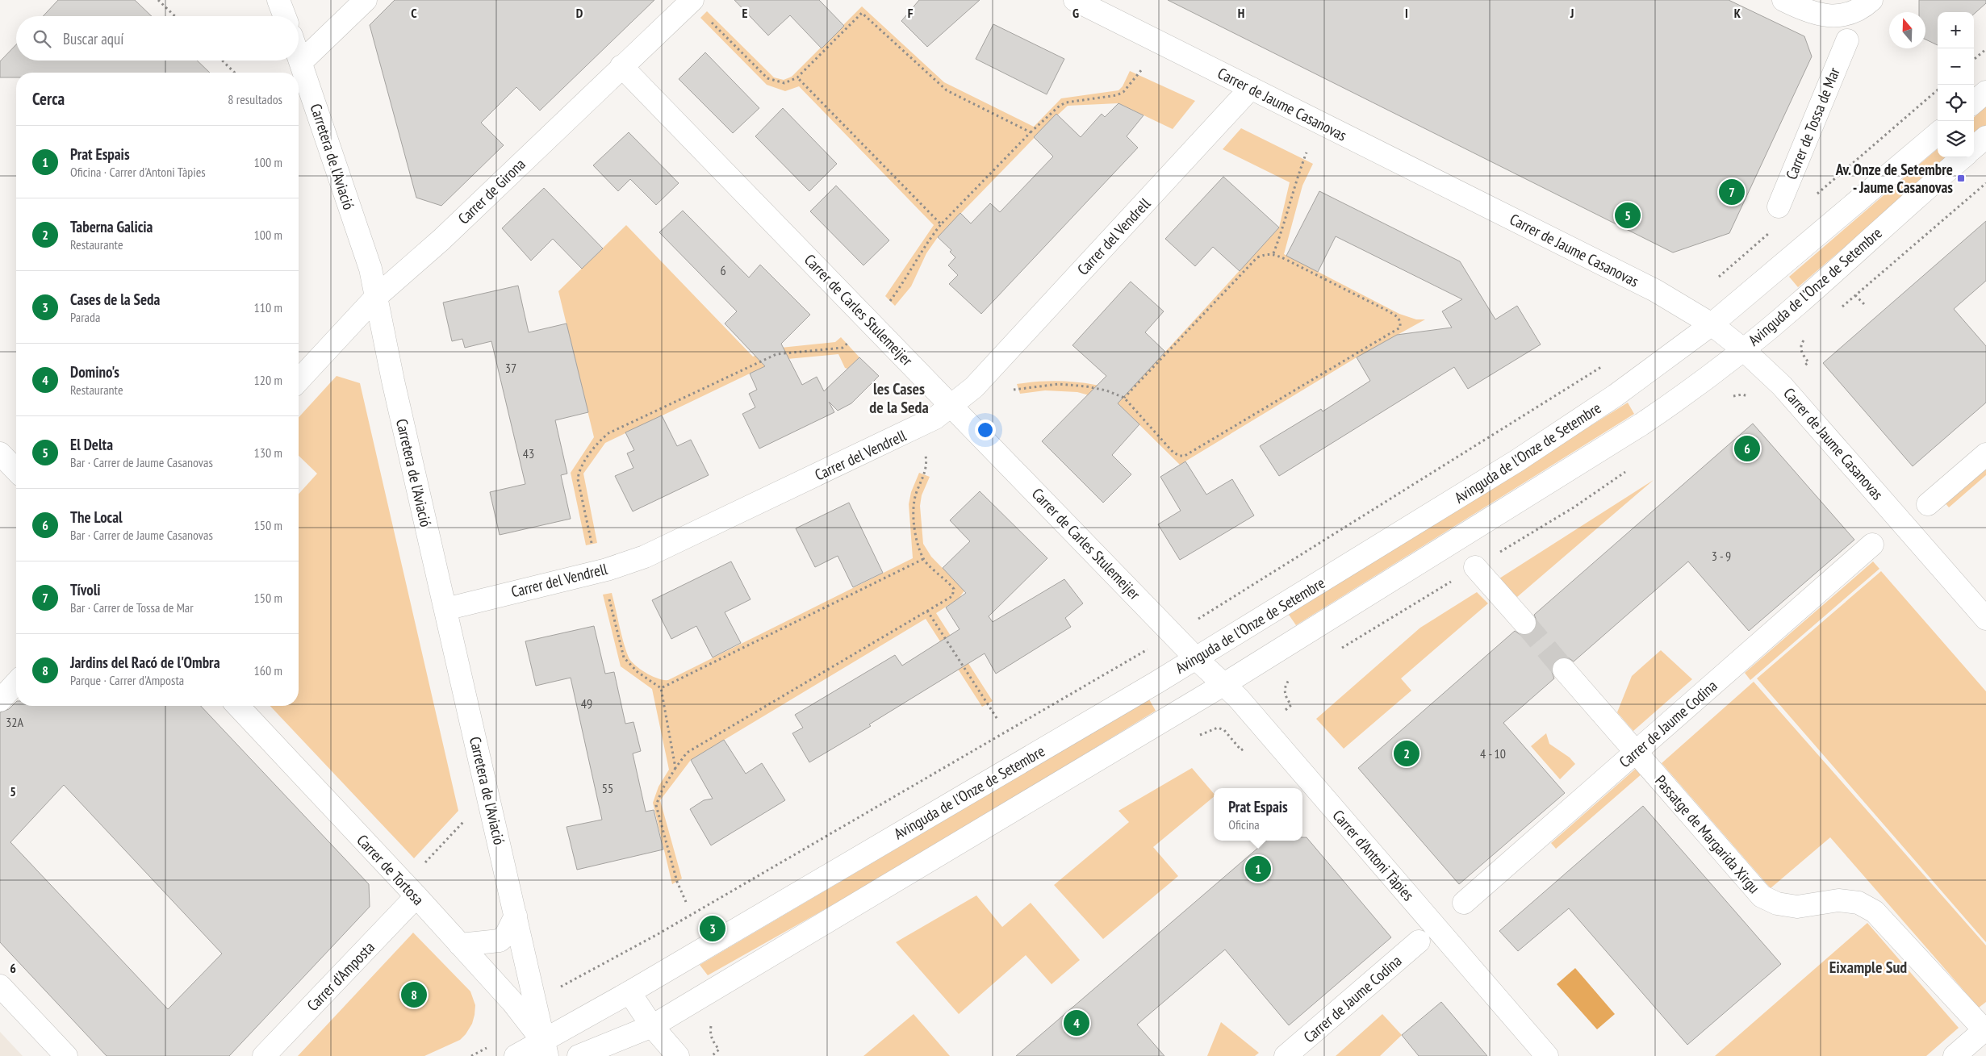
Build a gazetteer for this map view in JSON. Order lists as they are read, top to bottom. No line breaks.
{"streets":{"street":["Carrer de Jaume Casanovas","Carrer de Tossa de Mar","Carretera de l'Aviació","Carrer de Girona","Carrer del Vendrell","Avinguda de l'Onze de Setembre","Carrer de Carles Stulemeijer","Carrer de Jaume Codina","Passatge de Margarida Xirgu","Carrer d'Antoni Tàpies","Carrer de Tortosa","Carrer d'Amposta"]},"crossings":[["Carrer de Jaume Casanovas","Carrer del Vendrell"],["Carrer de Jaume Casanovas","Avinguda de l'Onze de Setembre"],["Carretera de l'Aviació","Carrer de Girona"],["Carretera de l'Aviació","Carrer del Vendrell"],["Carretera de l'Aviació","Avinguda de l'Onze de Setembre"],["Carretera de l'Aviació","Carrer de Tortosa"],["Carrer de Girona","Carrer de Carles Stulemeijer"],["Carrer del Vendrell","Carrer de Carles Stulemeijer"],["Avinguda de l'Onze de Setembre","Carrer de Carles Stulemeijer"],["Avinguda de l'Onze de Setembre","Carrer d'Antoni Tàpies"],["Avinguda de l'Onze de Setembre","Carrer de Tortosa"],["Carrer de Carles Stulemeijer","Carrer d'Antoni Tàpies"],["Carrer de Jaume Codina","Passatge de Margarida Xirgu"],["Carrer de Tortosa","Carrer d'Amposta"]],"districts":["les Cases de la Seda","Eixample Sud"],"places":{"transit":["Av. Onze de Setembre - Jaume Casanovas"]},"house_numbers":["6","37","43","3 - 9","49","32A","4 - 10","55"],"north":"top","page":{"map_buttons":["+","−"],"search":"Buscar aquí","heading":["Cerca","8 resultados"],"list":[{"mark":"1","name":"Prat Espais","note":"Oficina · Carrer d'Antoni Tàpies","value":"100 m"},{"mark":"2","name":"Taberna Galicia","note":"Restaurante","value":"100 m"},{"mark":"3","name":"Cases de la Seda","note":"Parada","value":"110 m"},{"mark":"4","name":"Domino's","note":"Restaurante","value":"120 m"},{"mark":"5","name":"El Delta","note":"Bar · Carrer de Jaume Casanovas","value":"130 m"},{"mark":"6","name":"The Local","note":"Bar · Carrer de Jaume Casanovas","value":"150 m"},{"mark":"7","name":"Tívoli","note":"Bar · Carrer de Tossa de Mar","value":"150 m"},{"mark":"8","name":"Jardins del Racó de l'Ombra","note":"Parque · Carrer d'Amposta","value":"160 m"}],"pins":["7","5","6","2","1","3","8","4"],"popup":["Prat Espais","Oficina"]},"grid":{"columns":["C","D","E","F","G","H","I","J","K"],"rows":["5","6"]}}
